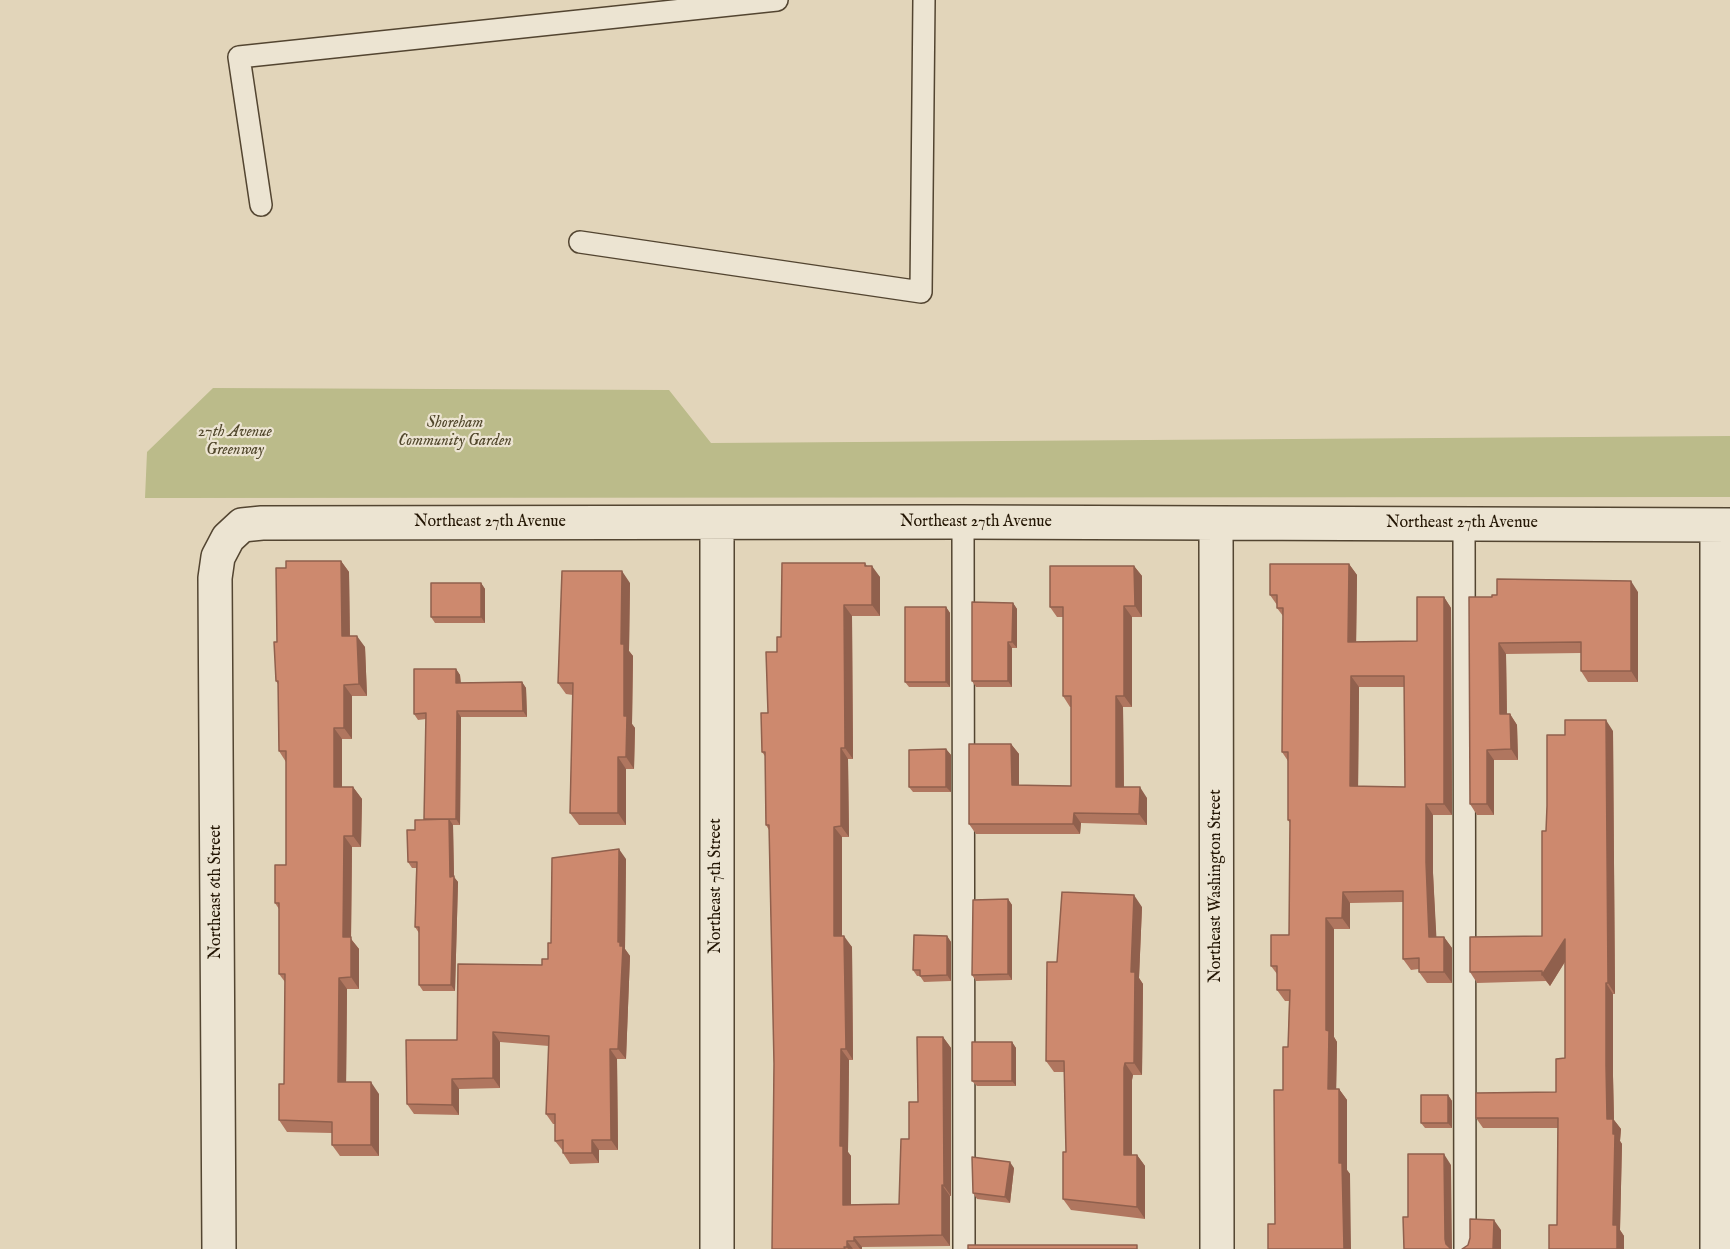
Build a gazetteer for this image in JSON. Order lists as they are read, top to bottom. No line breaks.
{"streets":{"street":["Northeast 27th Avenue","Northeast 7th Street","Northeast Washington Street","Northeast 6th Street"]},"crossings":[["Northeast 27th Avenue","Northeast 7th Street"],["Northeast 27th Avenue","Northeast Washington Street"],["Northeast 27th Avenue","Northeast 6th Street"]],"parks":["Shoreham Community Garden","27th Avenue Greenway"]}
